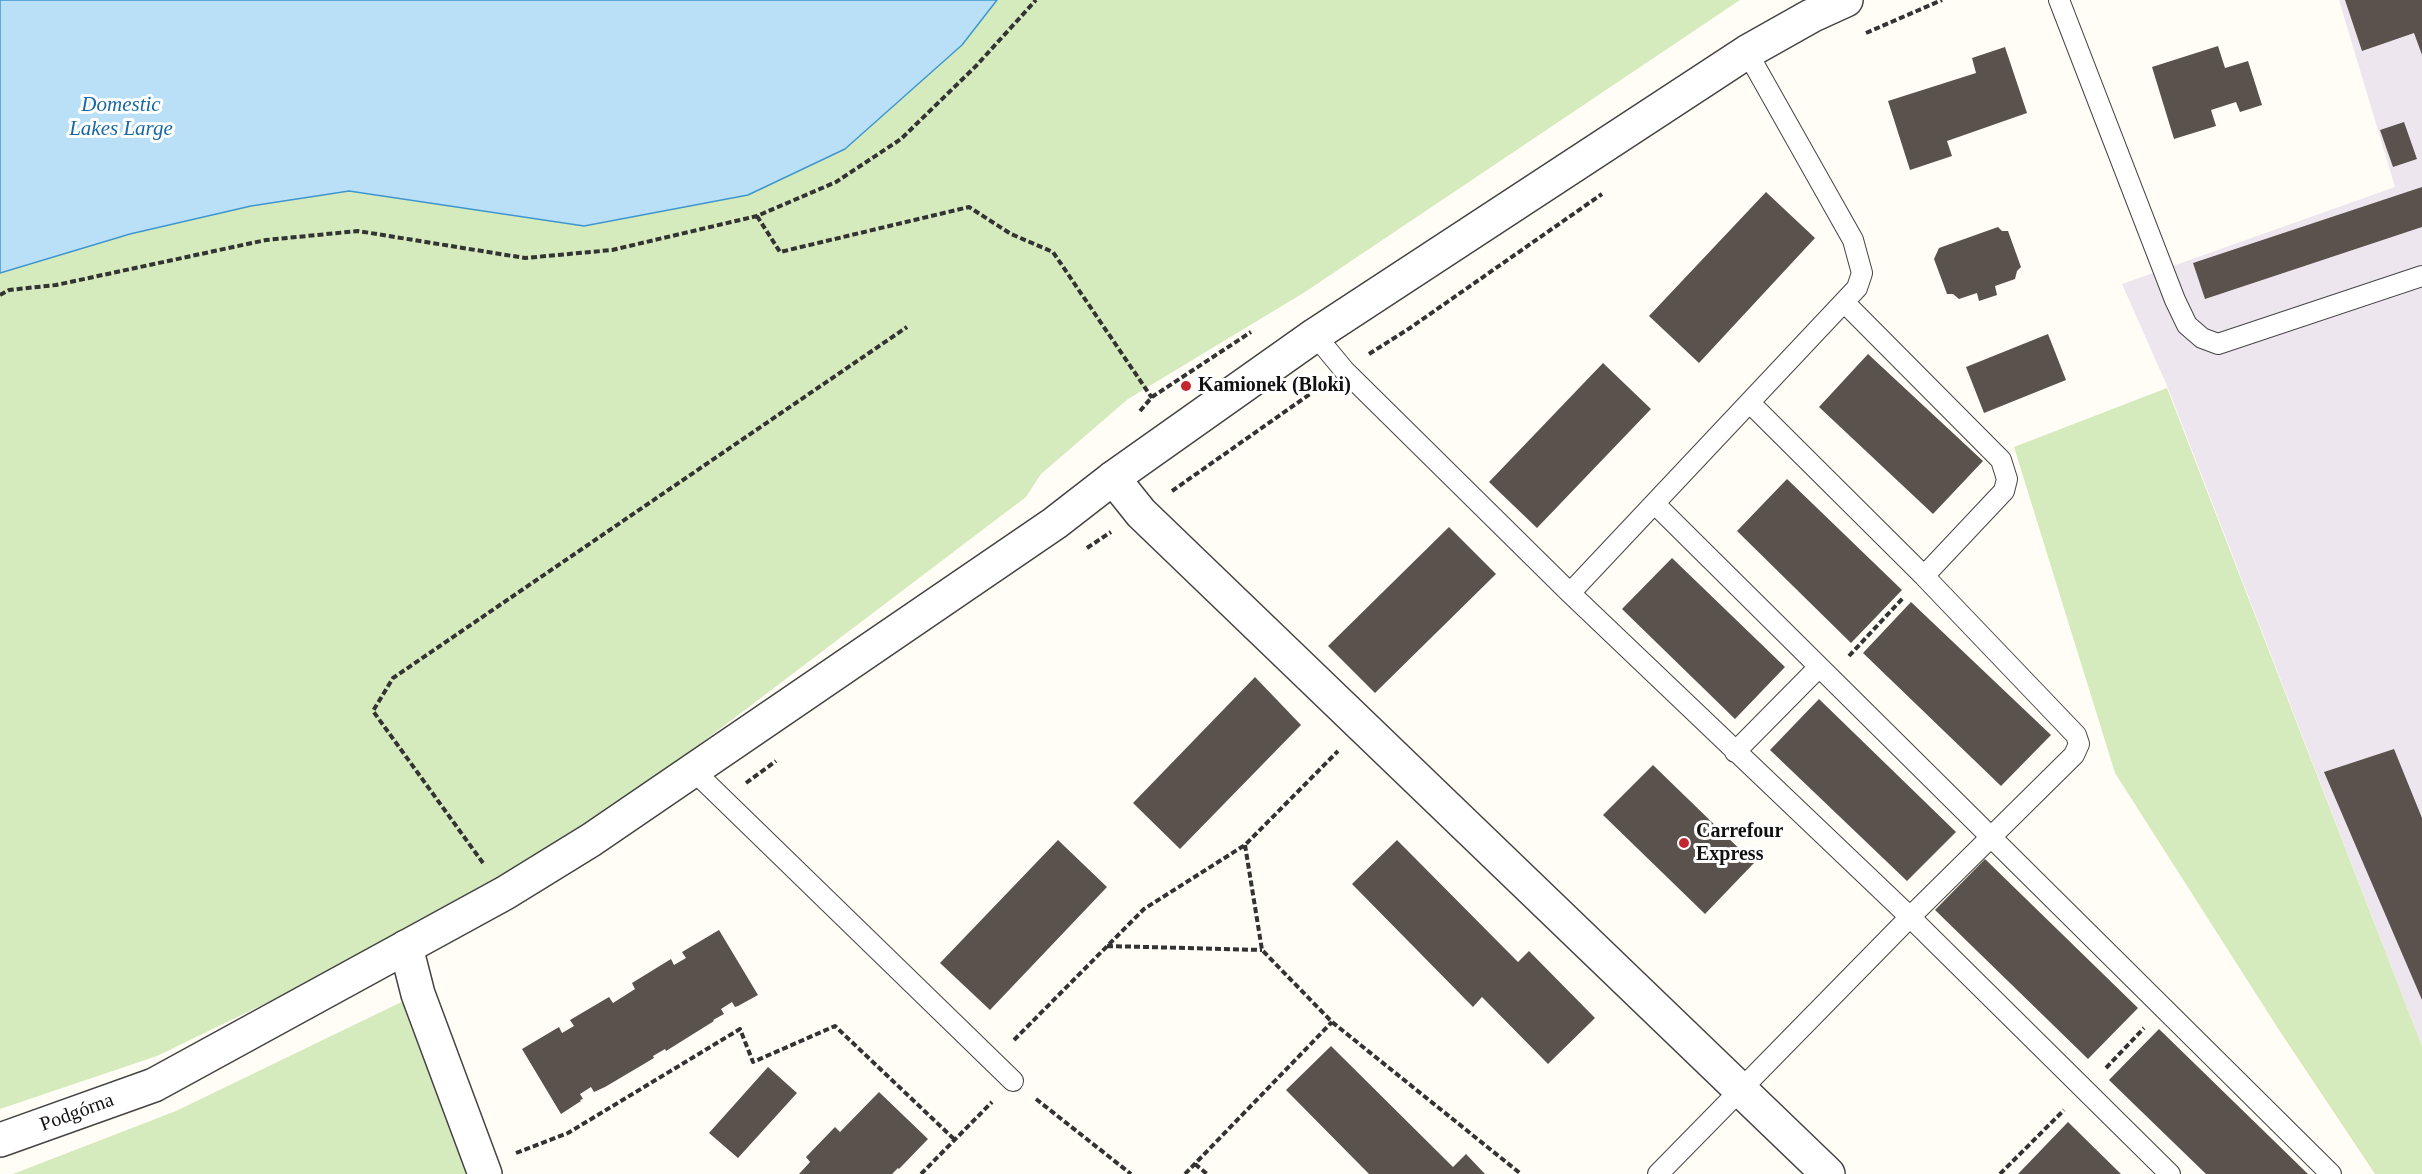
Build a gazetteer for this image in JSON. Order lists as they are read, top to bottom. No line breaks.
{"streets":{"street":["Podgórna"]},"water":["Domestic Lakes Large"],"places":["Kamionek (Bloki)","Carrefour Express"]}
